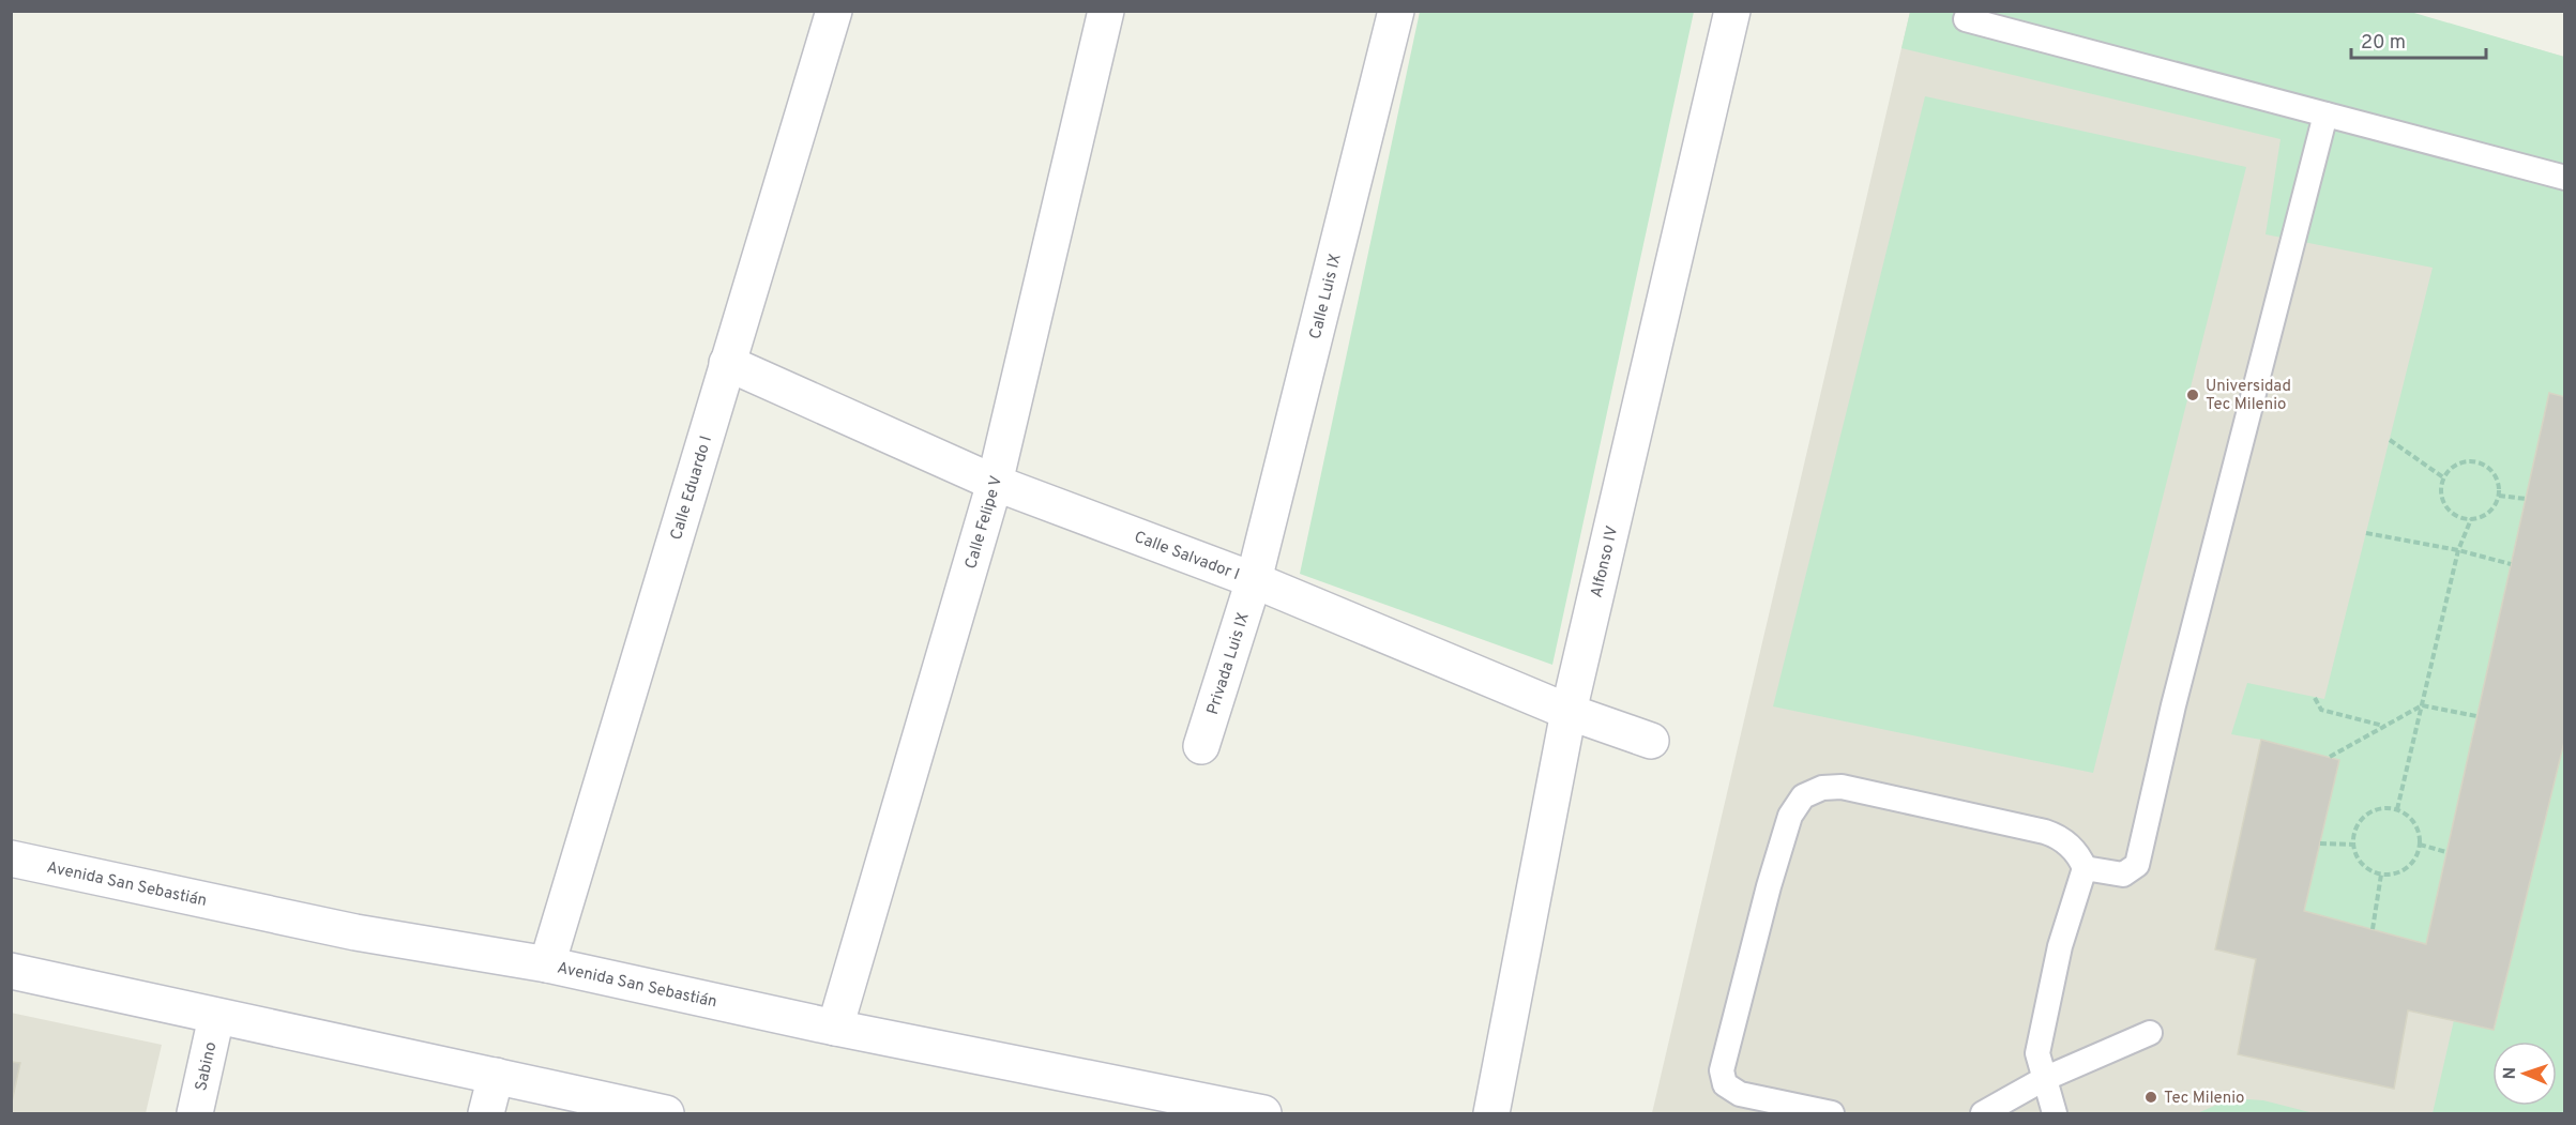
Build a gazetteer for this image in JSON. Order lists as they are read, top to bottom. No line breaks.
{"streets":{"street":["Calle Luis IX","Calle Eduardo I","Calle Felipe V","Calle Salvador I","Alfonso IV","Privada Luis IX","Avenida San Sebastián","Sabino"]},"crossings":[["Calle Luis IX","Calle Salvador I"],["Calle Luis IX","Privada Luis IX"],["Calle Eduardo I","Calle Salvador I"],["Calle Eduardo I","Avenida San Sebastián"],["Calle Felipe V","Calle Salvador I"],["Calle Felipe V","Avenida San Sebastián"],["Calle Salvador I","Alfonso IV"],["Calle Salvador I","Privada Luis IX"]],"places":["Universidad Tec Milenio","Tec Milenio"],"scale_bar":"20 m","north":"left"}
